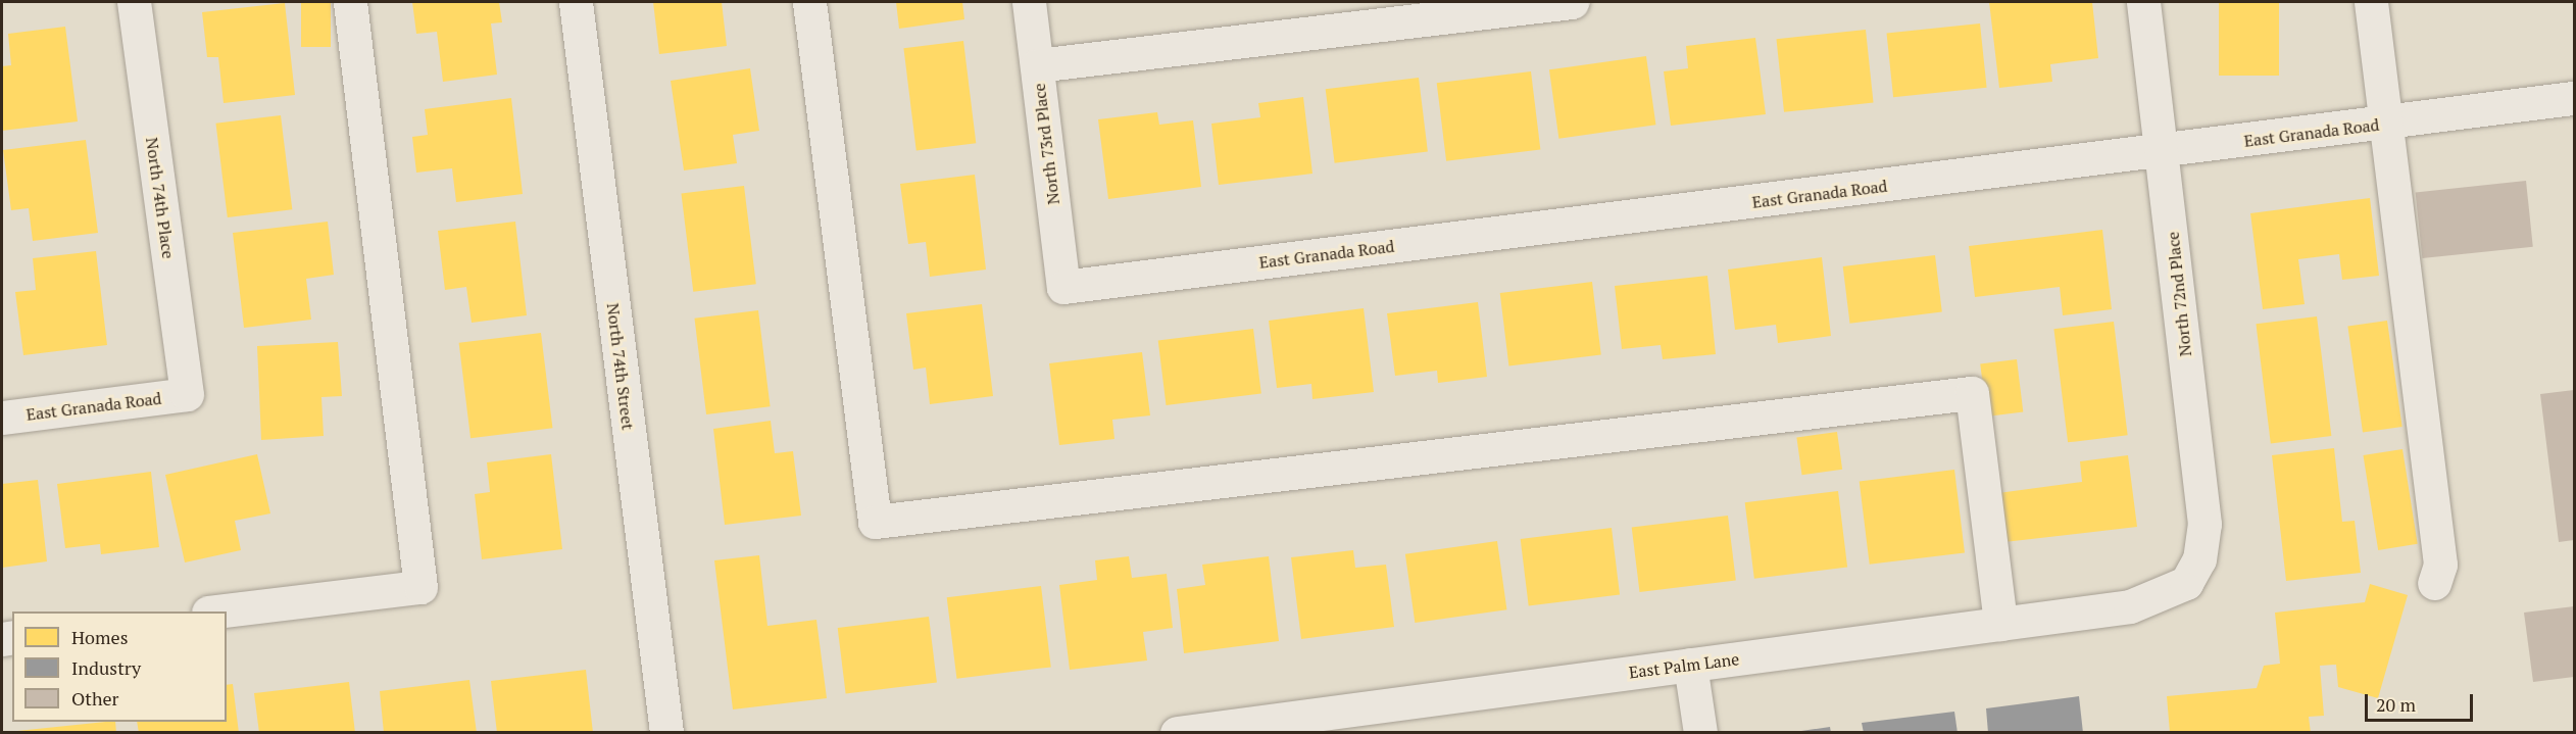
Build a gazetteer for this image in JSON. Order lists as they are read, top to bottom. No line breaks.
{"streets":{"street":["East Granada Road","North 73rd Place","North 74th Place","North 72nd Place","North 74th Street","East Palm Lane"]},"crossings":[["East Granada Road","North 73rd Place"],["East Granada Road","North 74th Place"],["East Granada Road","North 72nd Place"],["North 72nd Place","East Palm Lane"]],"legend":["Homes","Industry","Other"],"scale_bar":"20 m"}
